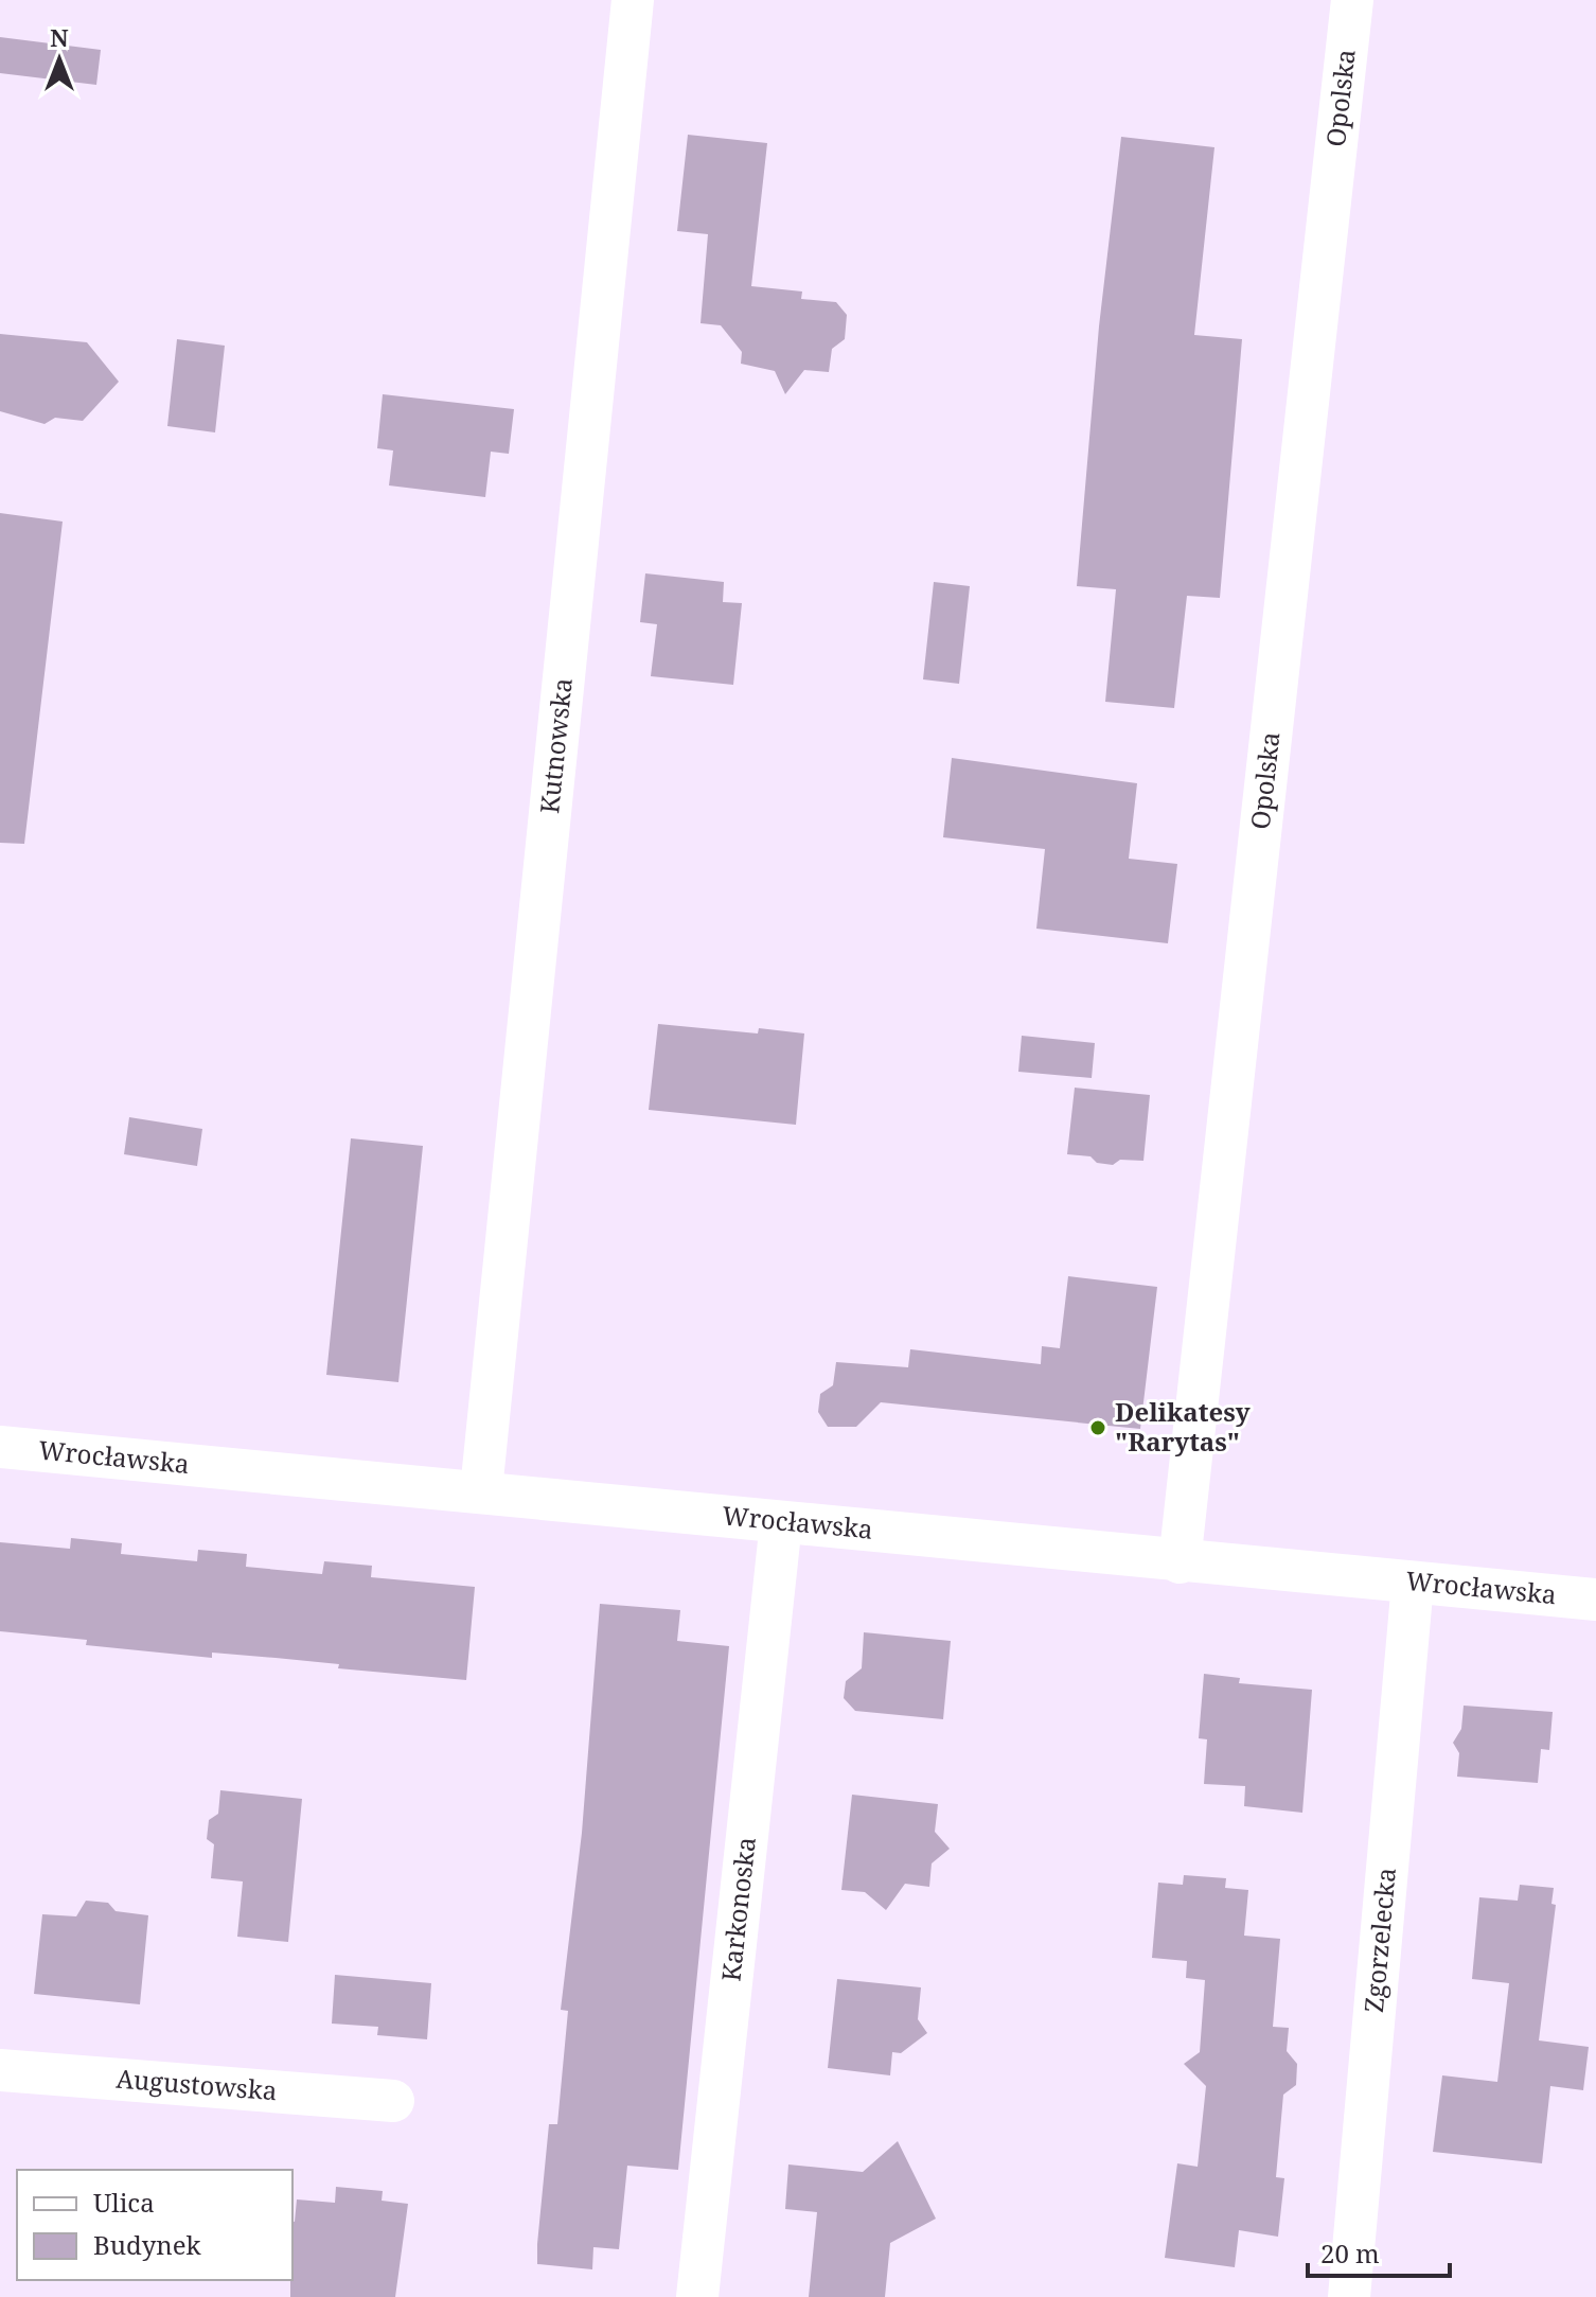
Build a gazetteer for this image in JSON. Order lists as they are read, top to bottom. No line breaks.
{"streets":{"street":["Opolska","Kutnowska","Wrocławska","Karkonoska","Zgorzelecka","Augustowska"]},"crossings":[["Opolska","Wrocławska"],["Kutnowska","Wrocławska"],["Wrocławska","Karkonoska"],["Wrocławska","Zgorzelecka"]],"places":["Delikatesy \"Rarytas\""],"legend":["Ulica","Budynek"],"scale_bar":"20 m","north":"top"}
